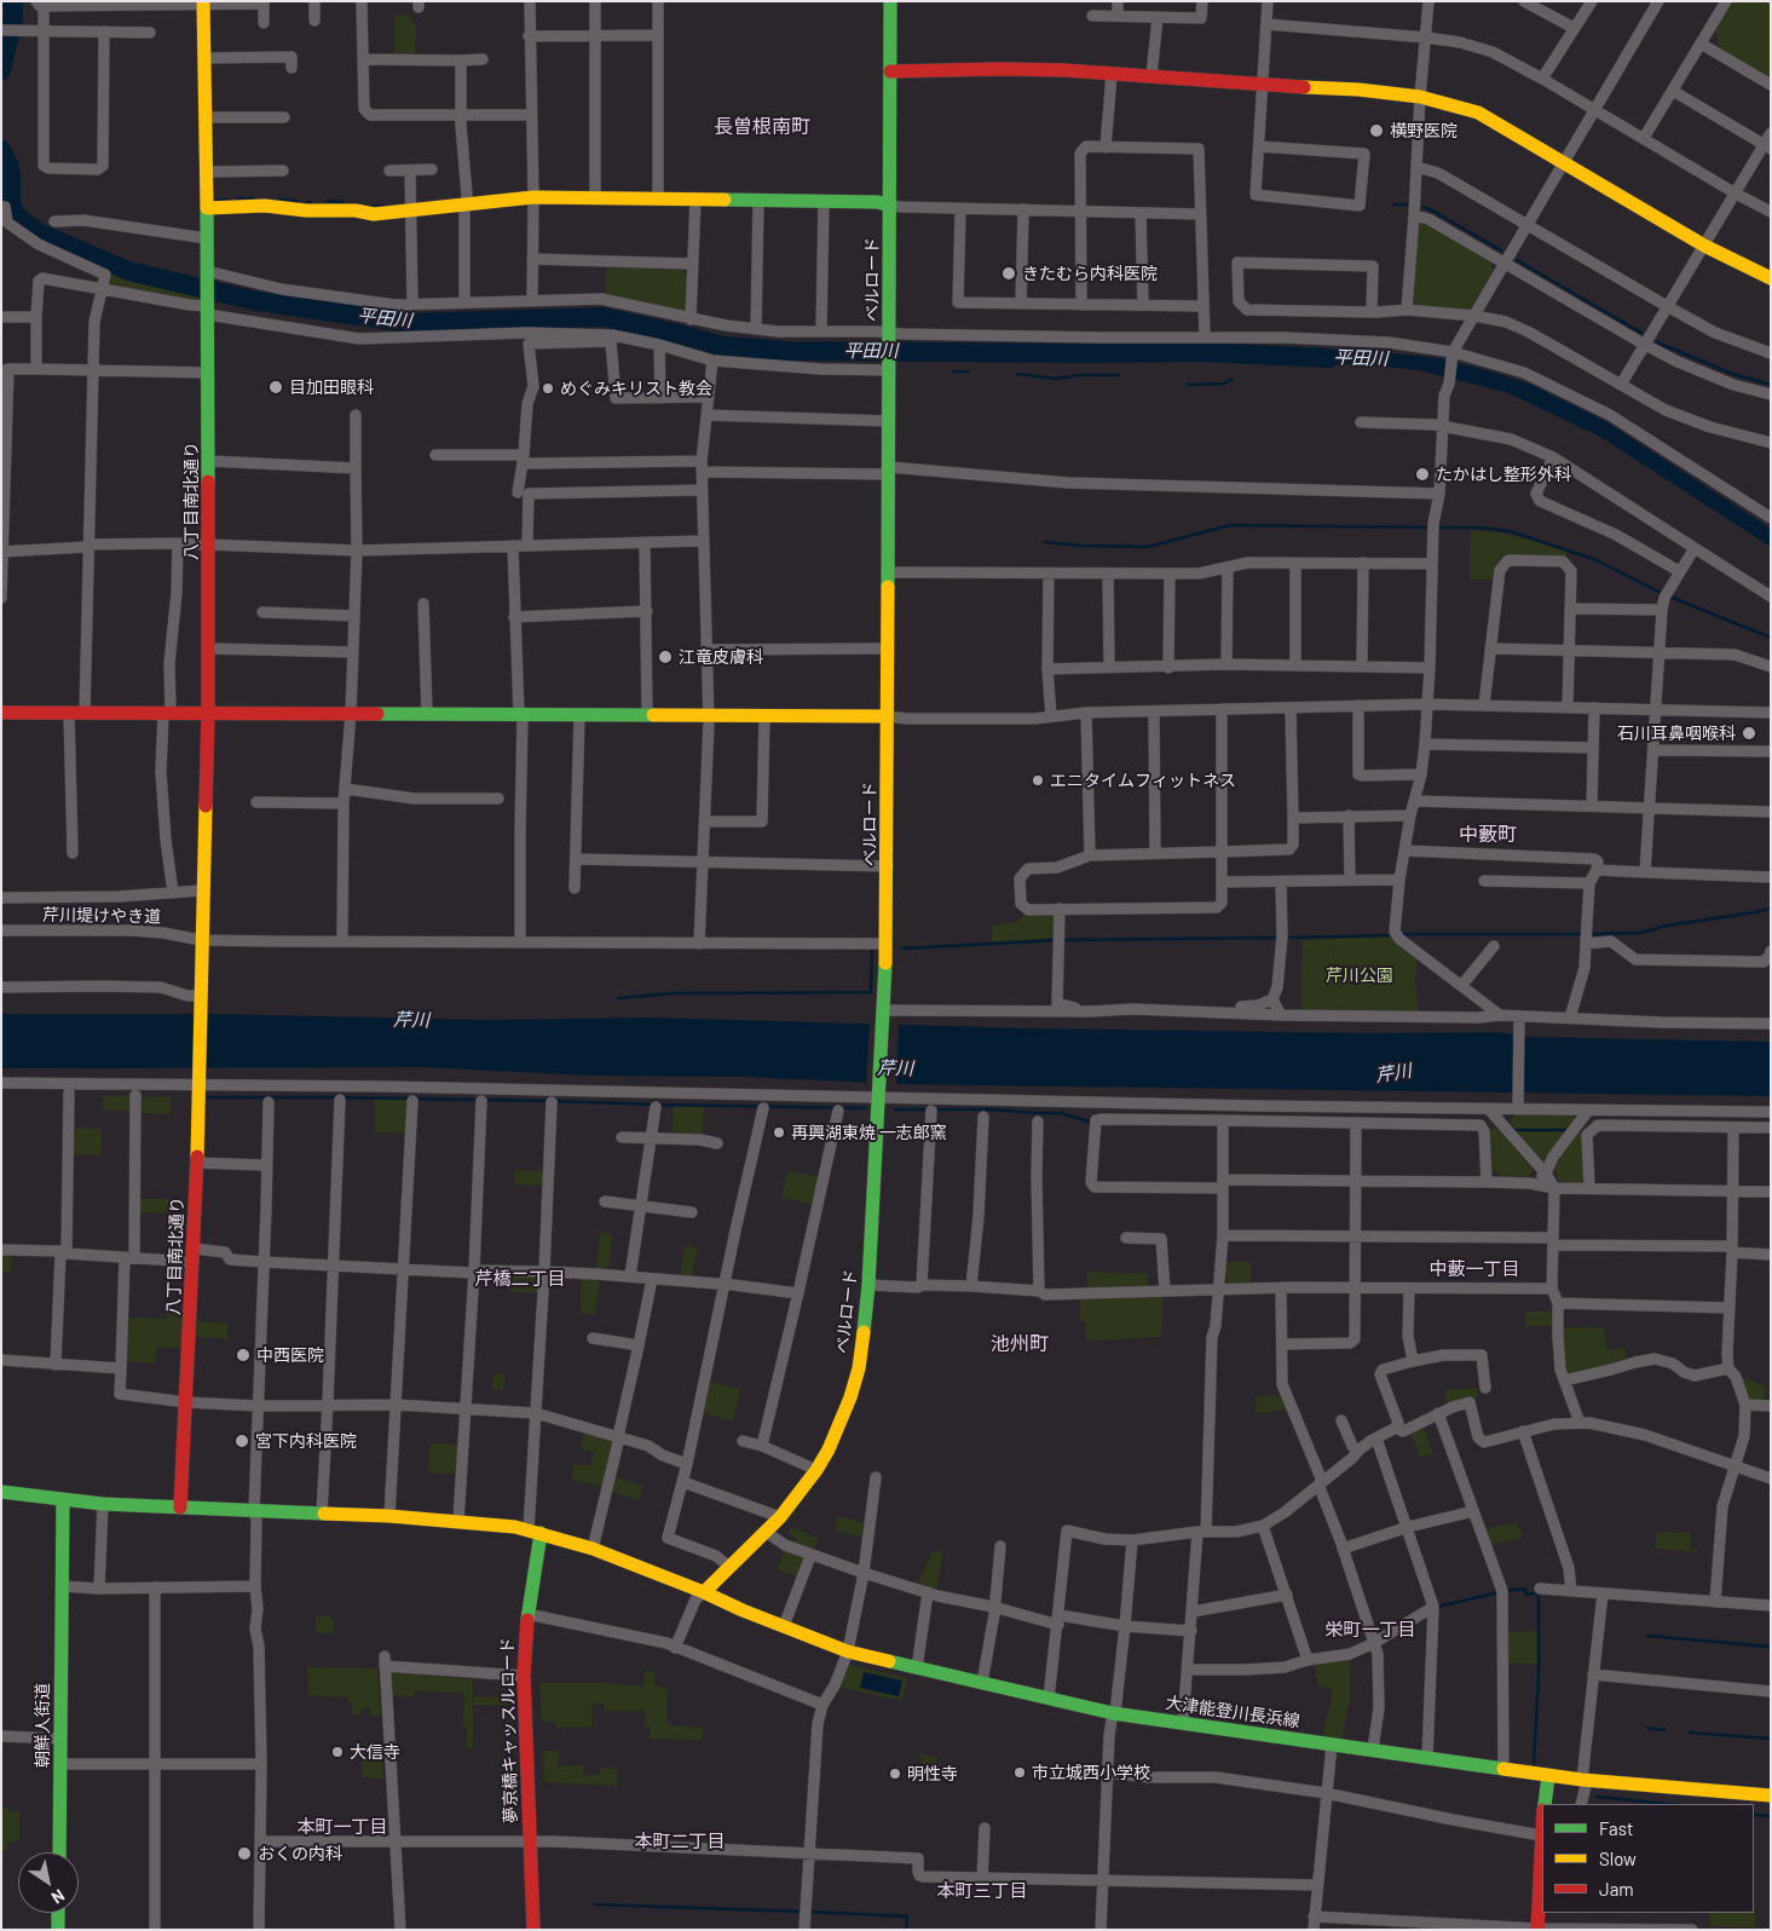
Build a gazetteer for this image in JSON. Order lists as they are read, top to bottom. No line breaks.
{"streets":{"street":["ベルロード","八丁目南北通り","芹川堤けやき道","大津能登川長浜線","朝鮮人街道","夢京橋キャッスルロード"]},"crossings":[["ベルロード","芹川堤けやき道"],["ベルロード","大津能登川長浜線"],["八丁目南北通り","芹川堤けやき道"],["八丁目南北通り","大津能登川長浜線"],["大津能登川長浜線","朝鮮人街道"],["大津能登川長浜線","夢京橋キャッスルロード"]],"districts":["長曽根南町","中藪町","中藪一丁目","芹橋二丁目","池州町","栄町一丁目","本町一丁目","本町二丁目","本町三丁目"],"water":["平田川","芹川"],"parks":["芹川公園"],"places":["横野医院","きたむら内科医院","目加田眼科","めぐみキリスト教会","たかはし整形外科","江竜皮膚科","石川耳鼻咽喉科","エニタイムフィットネス","再興湖東焼 一志郎窯","中西医院","宮下内科医院","大信寺","市立城西小学校","明性寺","おくの内科"],"legend":["Fast","Slow","Jam"],"north":"bottom right"}
